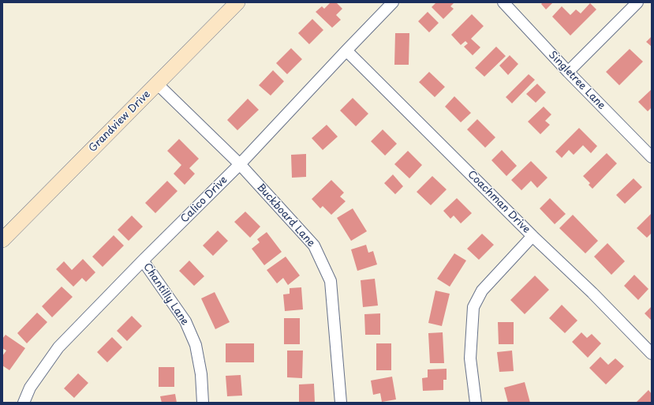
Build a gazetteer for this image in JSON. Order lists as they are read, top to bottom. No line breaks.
{"streets":{"street":["Singletree Lane","Grandview Drive","Calico Drive","Coachman Drive","Buckboard Lane","Chantilly Lane"]},"crossings":[["Grandview Drive","Buckboard Lane"],["Calico Drive","Coachman Drive"],["Calico Drive","Buckboard Lane"],["Calico Drive","Chantilly Lane"]]}
